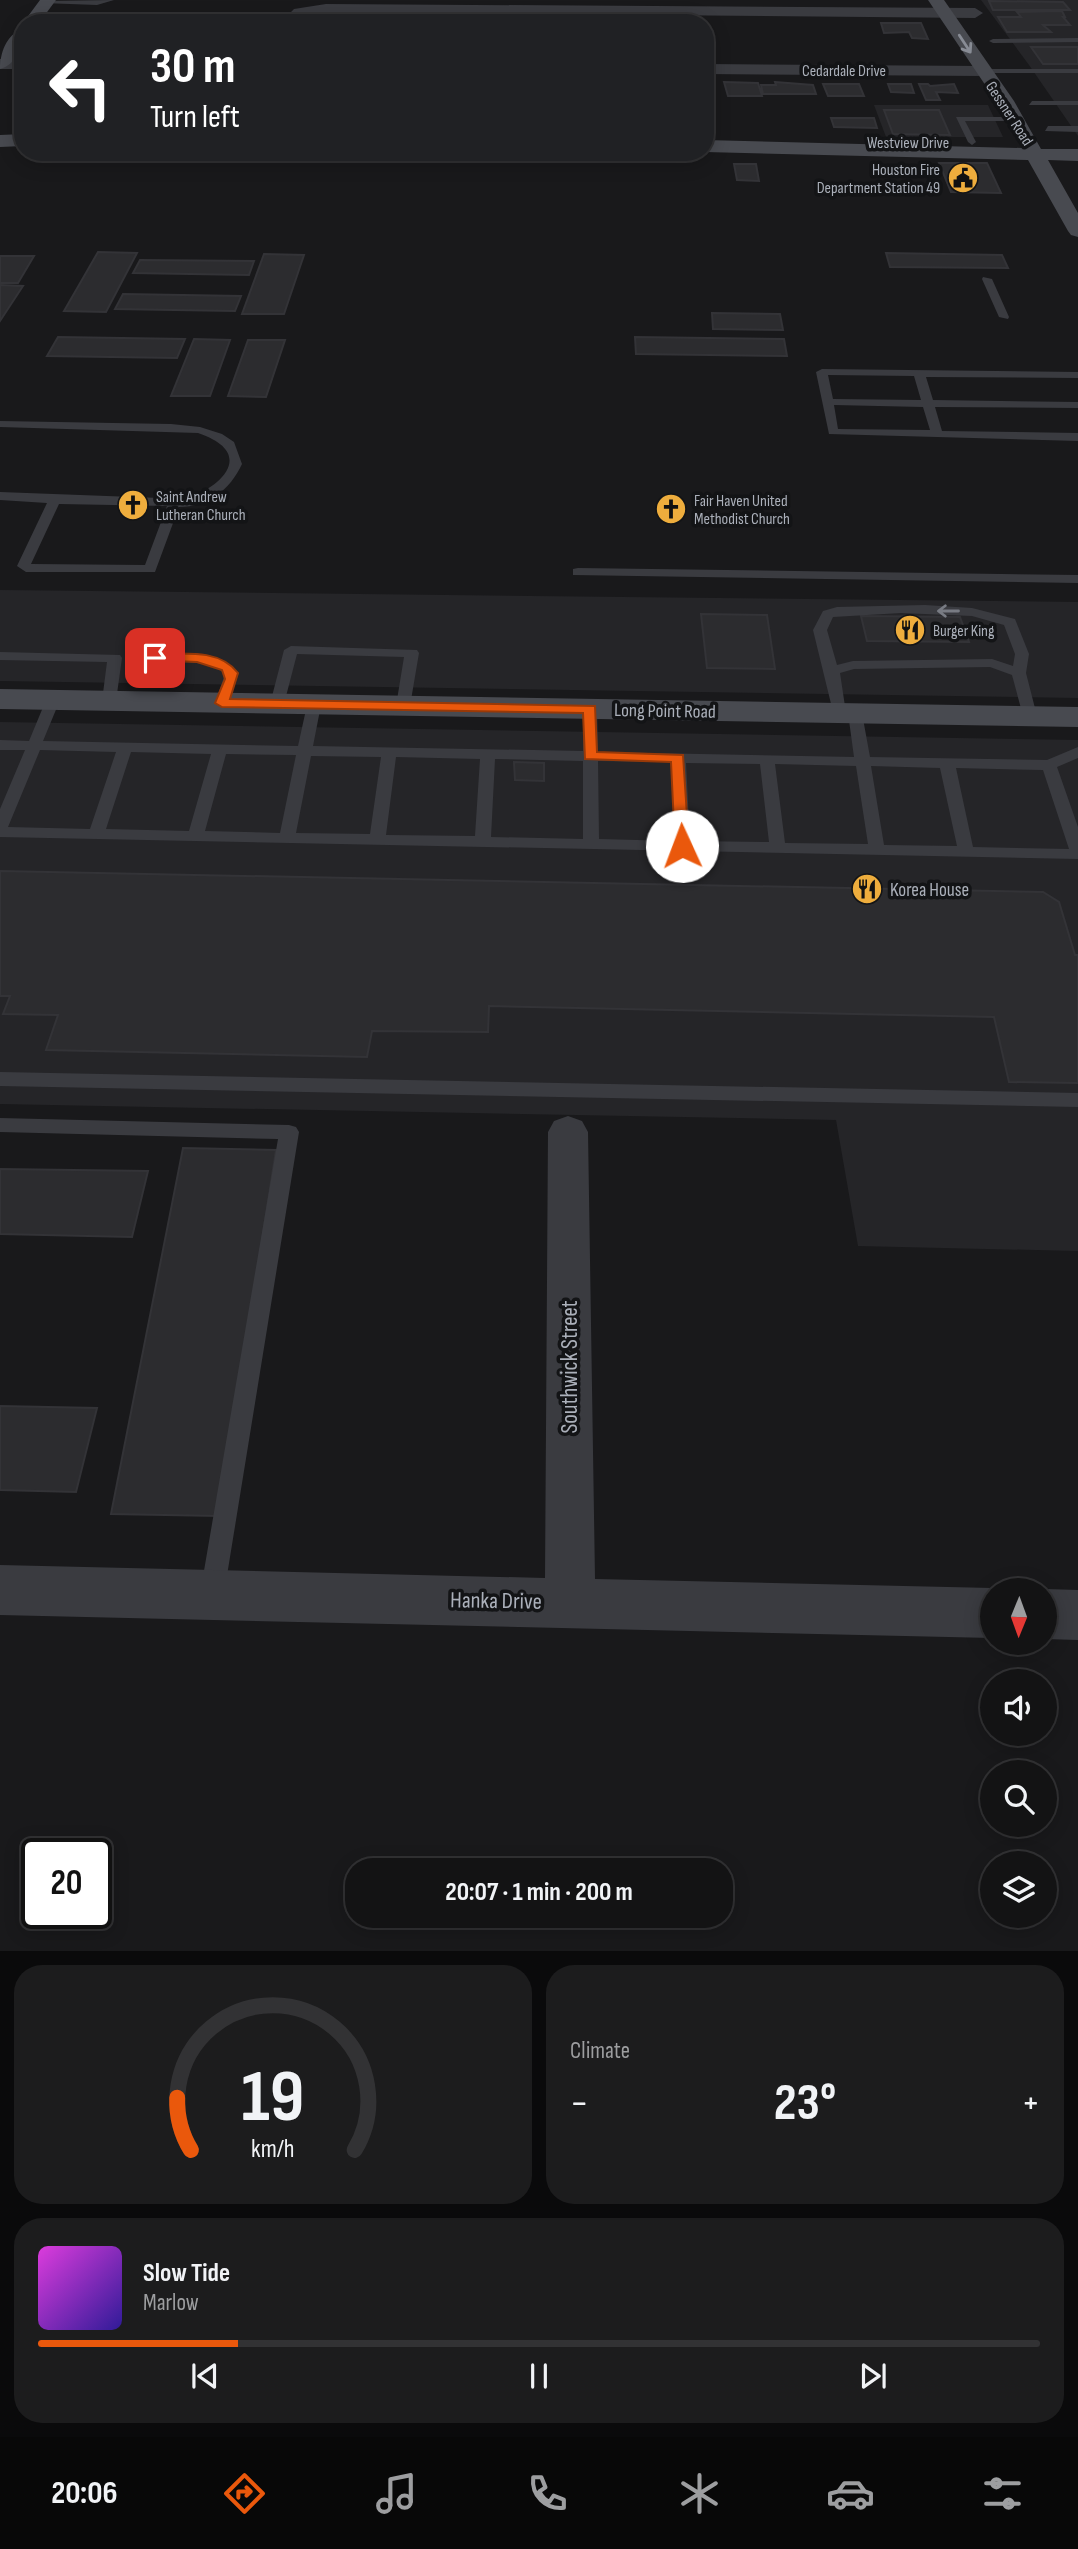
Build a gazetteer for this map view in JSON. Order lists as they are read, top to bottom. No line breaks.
{"streets":{"main road":["Gessner Road","Westview Drive","Long Point Road"],"street":["Cedardale Drive","Southwick Street","Hanka Drive"]},"crossings":[["Cedardale Drive","Gessner Road"],["Gessner Road","Westview Drive"],["Southwick Street","Hanka Drive"]],"places":{"public building":["Houston Fire Department Station 49"],"church":["Saint Andrew Lutheran Church","Fair Haven United Methodist Church"],"restaurant":["Burger King","Korea House"]},"north":"bottom","page":{"turn":["30 m","Turn left"],"limit":"20","trip":"20:07 · 1 min · 200 m","tile":"Climate","heat":["−","23°","+"],"song":["Slow Tide","Marlow"],"tabs":"20:06","gauge":["19","km/h"]}}
